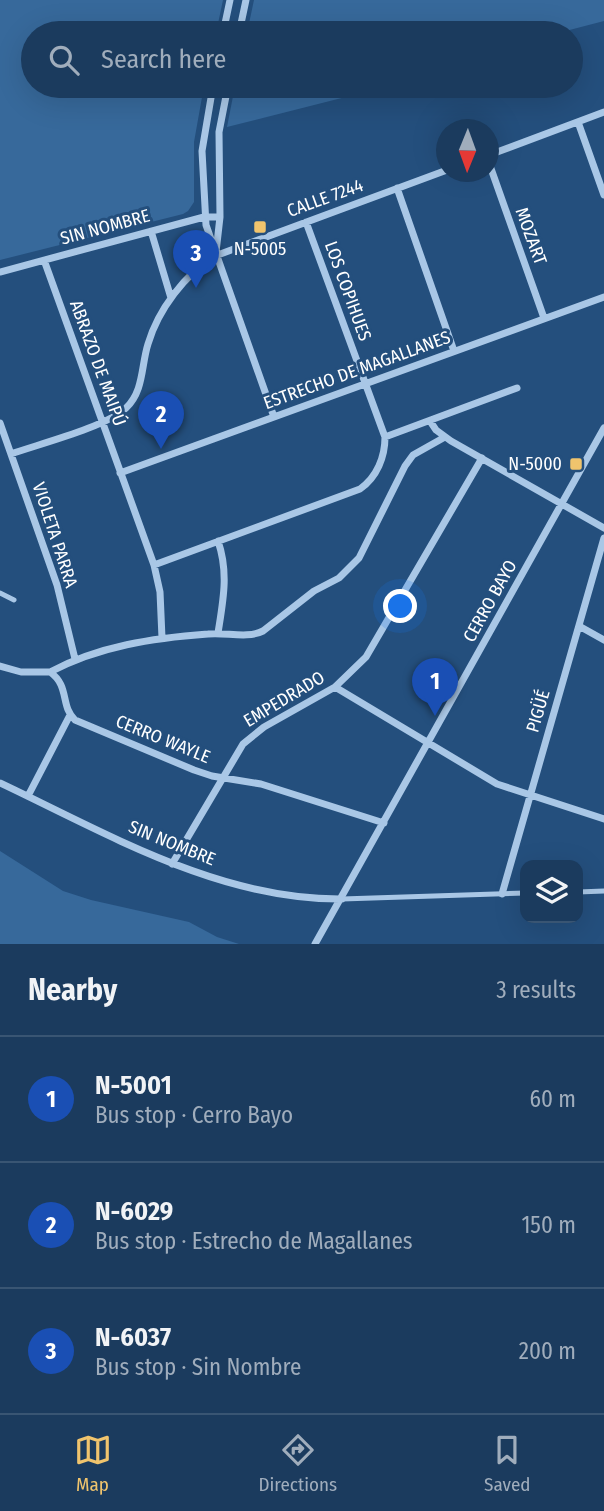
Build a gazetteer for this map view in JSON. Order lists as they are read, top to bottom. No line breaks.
{"streets":{"street":["CALLE 7244","SIN NOMBRE","MOZART","LOS COPIHUES","ABRAZO DE MAIPÚ","ESTRECHO DE MAGALLANES","VIOLETA PARRA","CERRO BAYO","EMPEDRADO","PIGÜÉ","CERRO WAYLE"]},"crossings":[["CALLE 7244","LOS COPIHUES"],["SIN NOMBRE","ABRAZO DE MAIPÚ"],["SIN NOMBRE","CERRO BAYO"],["SIN NOMBRE","EMPEDRADO"],["MOZART","ESTRECHO DE MAGALLANES"],["LOS COPIHUES","ESTRECHO DE MAGALLANES"],["ABRAZO DE MAIPÚ","ESTRECHO DE MAGALLANES"],["CERRO BAYO","CERRO WAYLE"],["EMPEDRADO","CERRO WAYLE"]],"places":{"transit":["N-5005","N-5000"]},"north":"bottom","page":{"search":"Search here","pins":["3","2","1"],"heading":["Nearby","3 results"],"list":[{"mark":"1","name":"N-5001","note":"Bus stop · Cerro Bayo","value":"60 m"},{"mark":"2","name":"N-6029","note":"Bus stop · Estrecho de Magallanes","value":"150 m"},{"mark":"3","name":"N-6037","note":"Bus stop · Sin Nombre","value":"200 m"}],"nav":["Map","Directions","Saved"]}}
